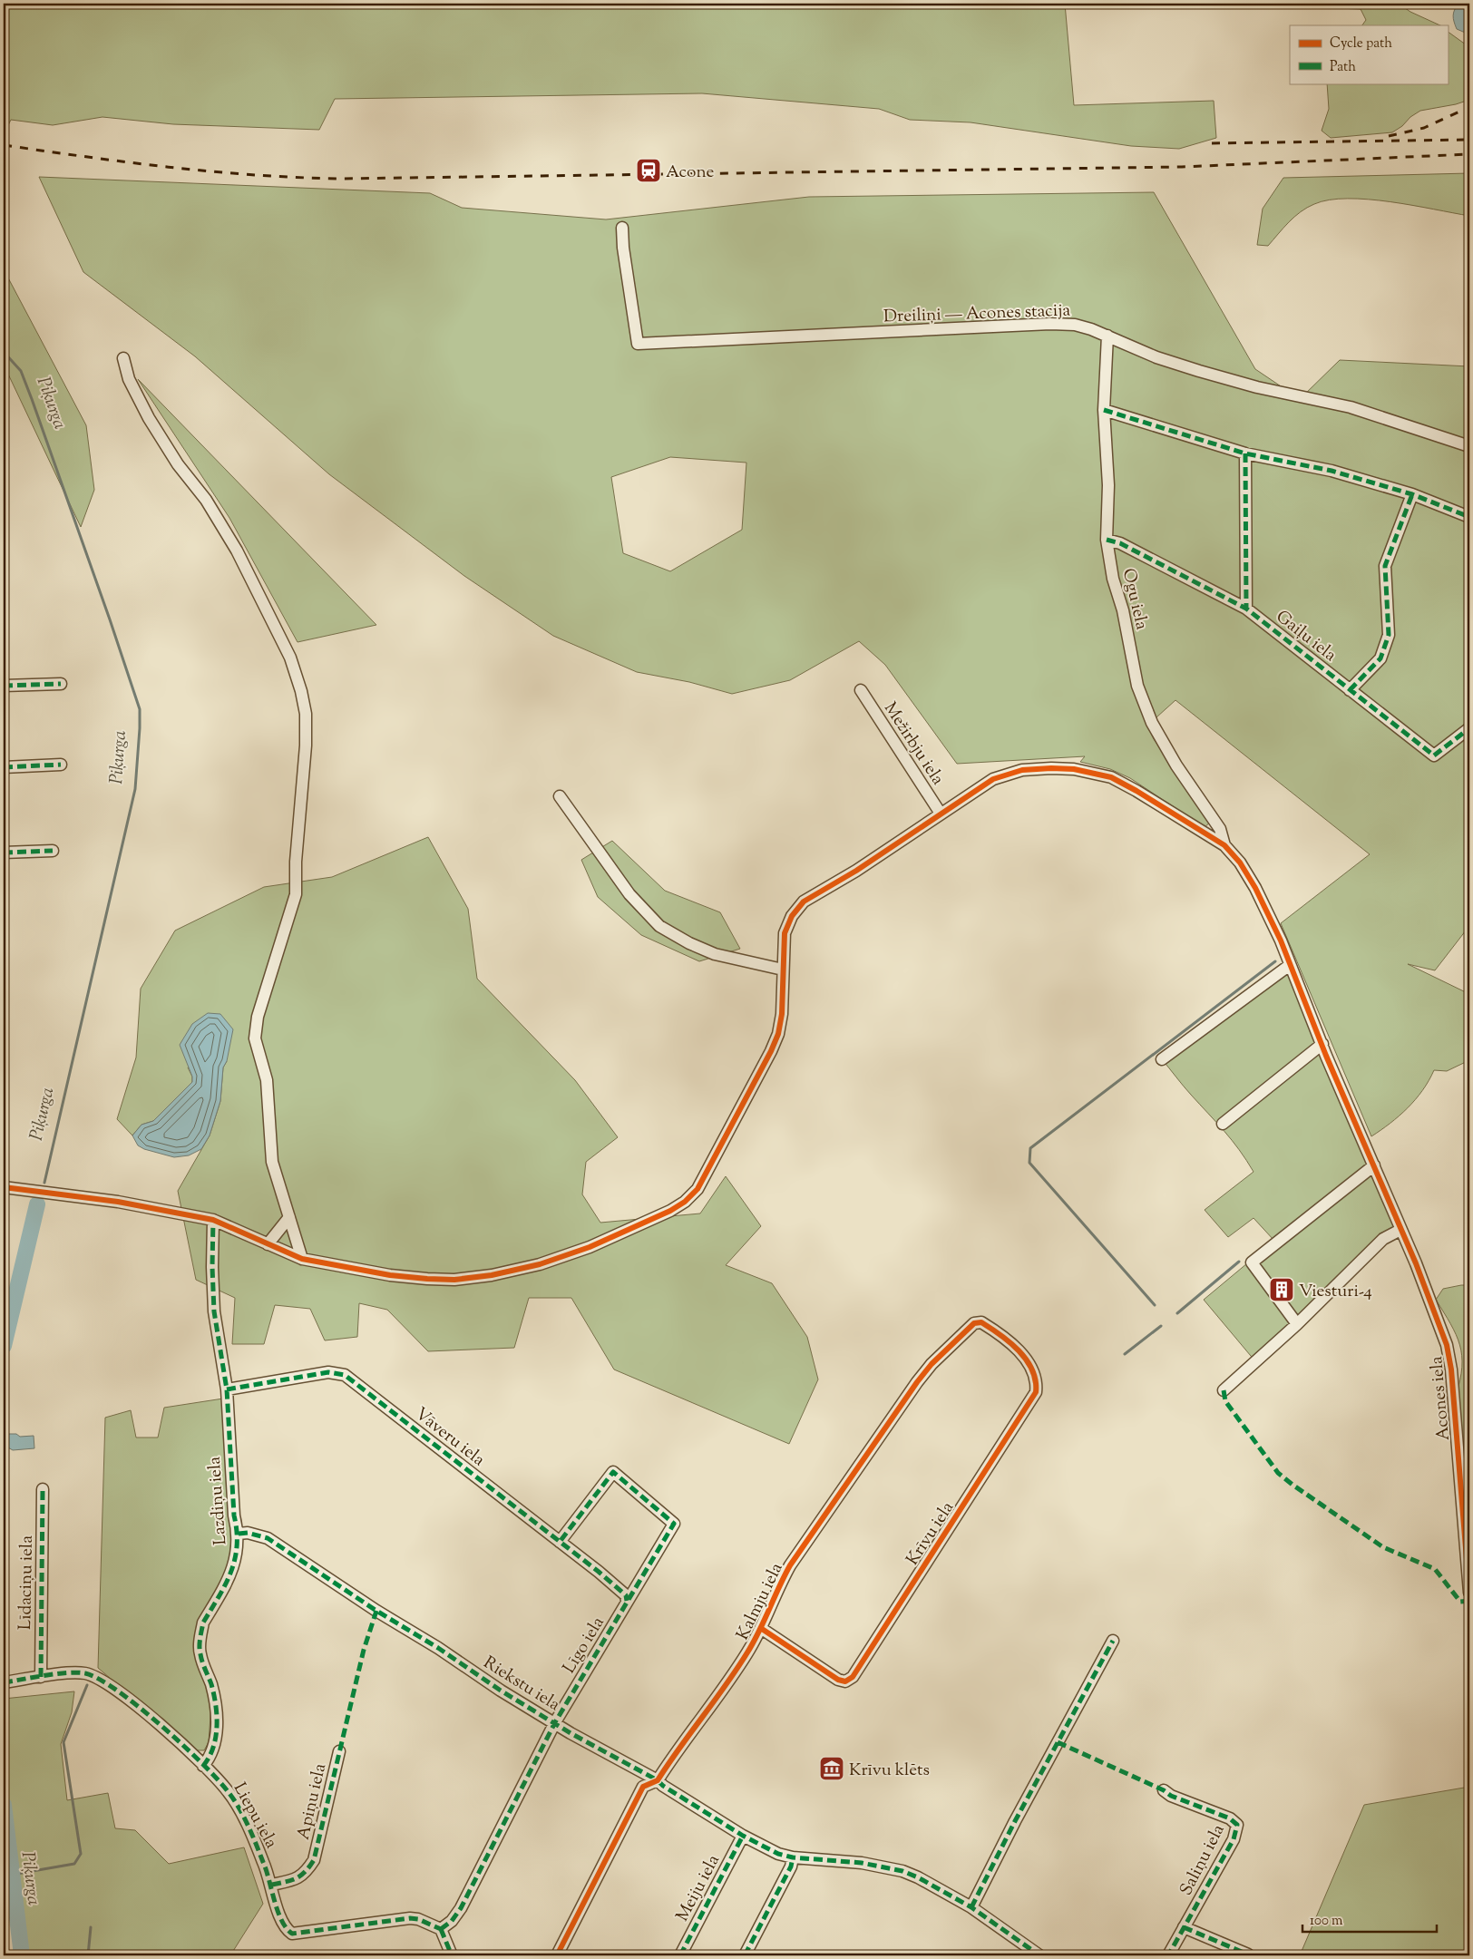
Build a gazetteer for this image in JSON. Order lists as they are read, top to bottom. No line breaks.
{"streets":{"street":["Dreiliņi — Acones stacija","Ogu iela","Gaiļu iela","Mežirbju iela","Acones iela","Vāveru iela","Lazdiņu iela","Krīvu iela","Līdaciņu iela","Kalmju iela","Līgo iela","Riekstu iela","Apiņu iela","Liepu iela","Saliņu iela","Meiju iela"]},"crossings":[["Dreiliņi — Acones stacija","Ogu iela"],["Ogu iela","Gaiļu iela"],["Ogu iela","Acones iela"],["Vāveru iela","Lazdiņu iela"],["Vāveru iela","Līgo iela"],["Lazdiņu iela","Riekstu iela"],["Lazdiņu iela","Liepu iela"],["Krīvu iela","Kalmju iela"],["Līdaciņu iela","Liepu iela"],["Kalmju iela","Riekstu iela"],["Līgo iela","Riekstu iela"],["Līgo iela","Liepu iela"],["Riekstu iela","Meiju iela"],["Apiņu iela","Liepu iela"]],"water":["Piķurga"],"places":{"station":["Acone"],"building":["Viesturi-4"],"museum":["Krīvu klēts"]},"legend":["Cycle path","Path"],"scale_bar":"100 m"}
